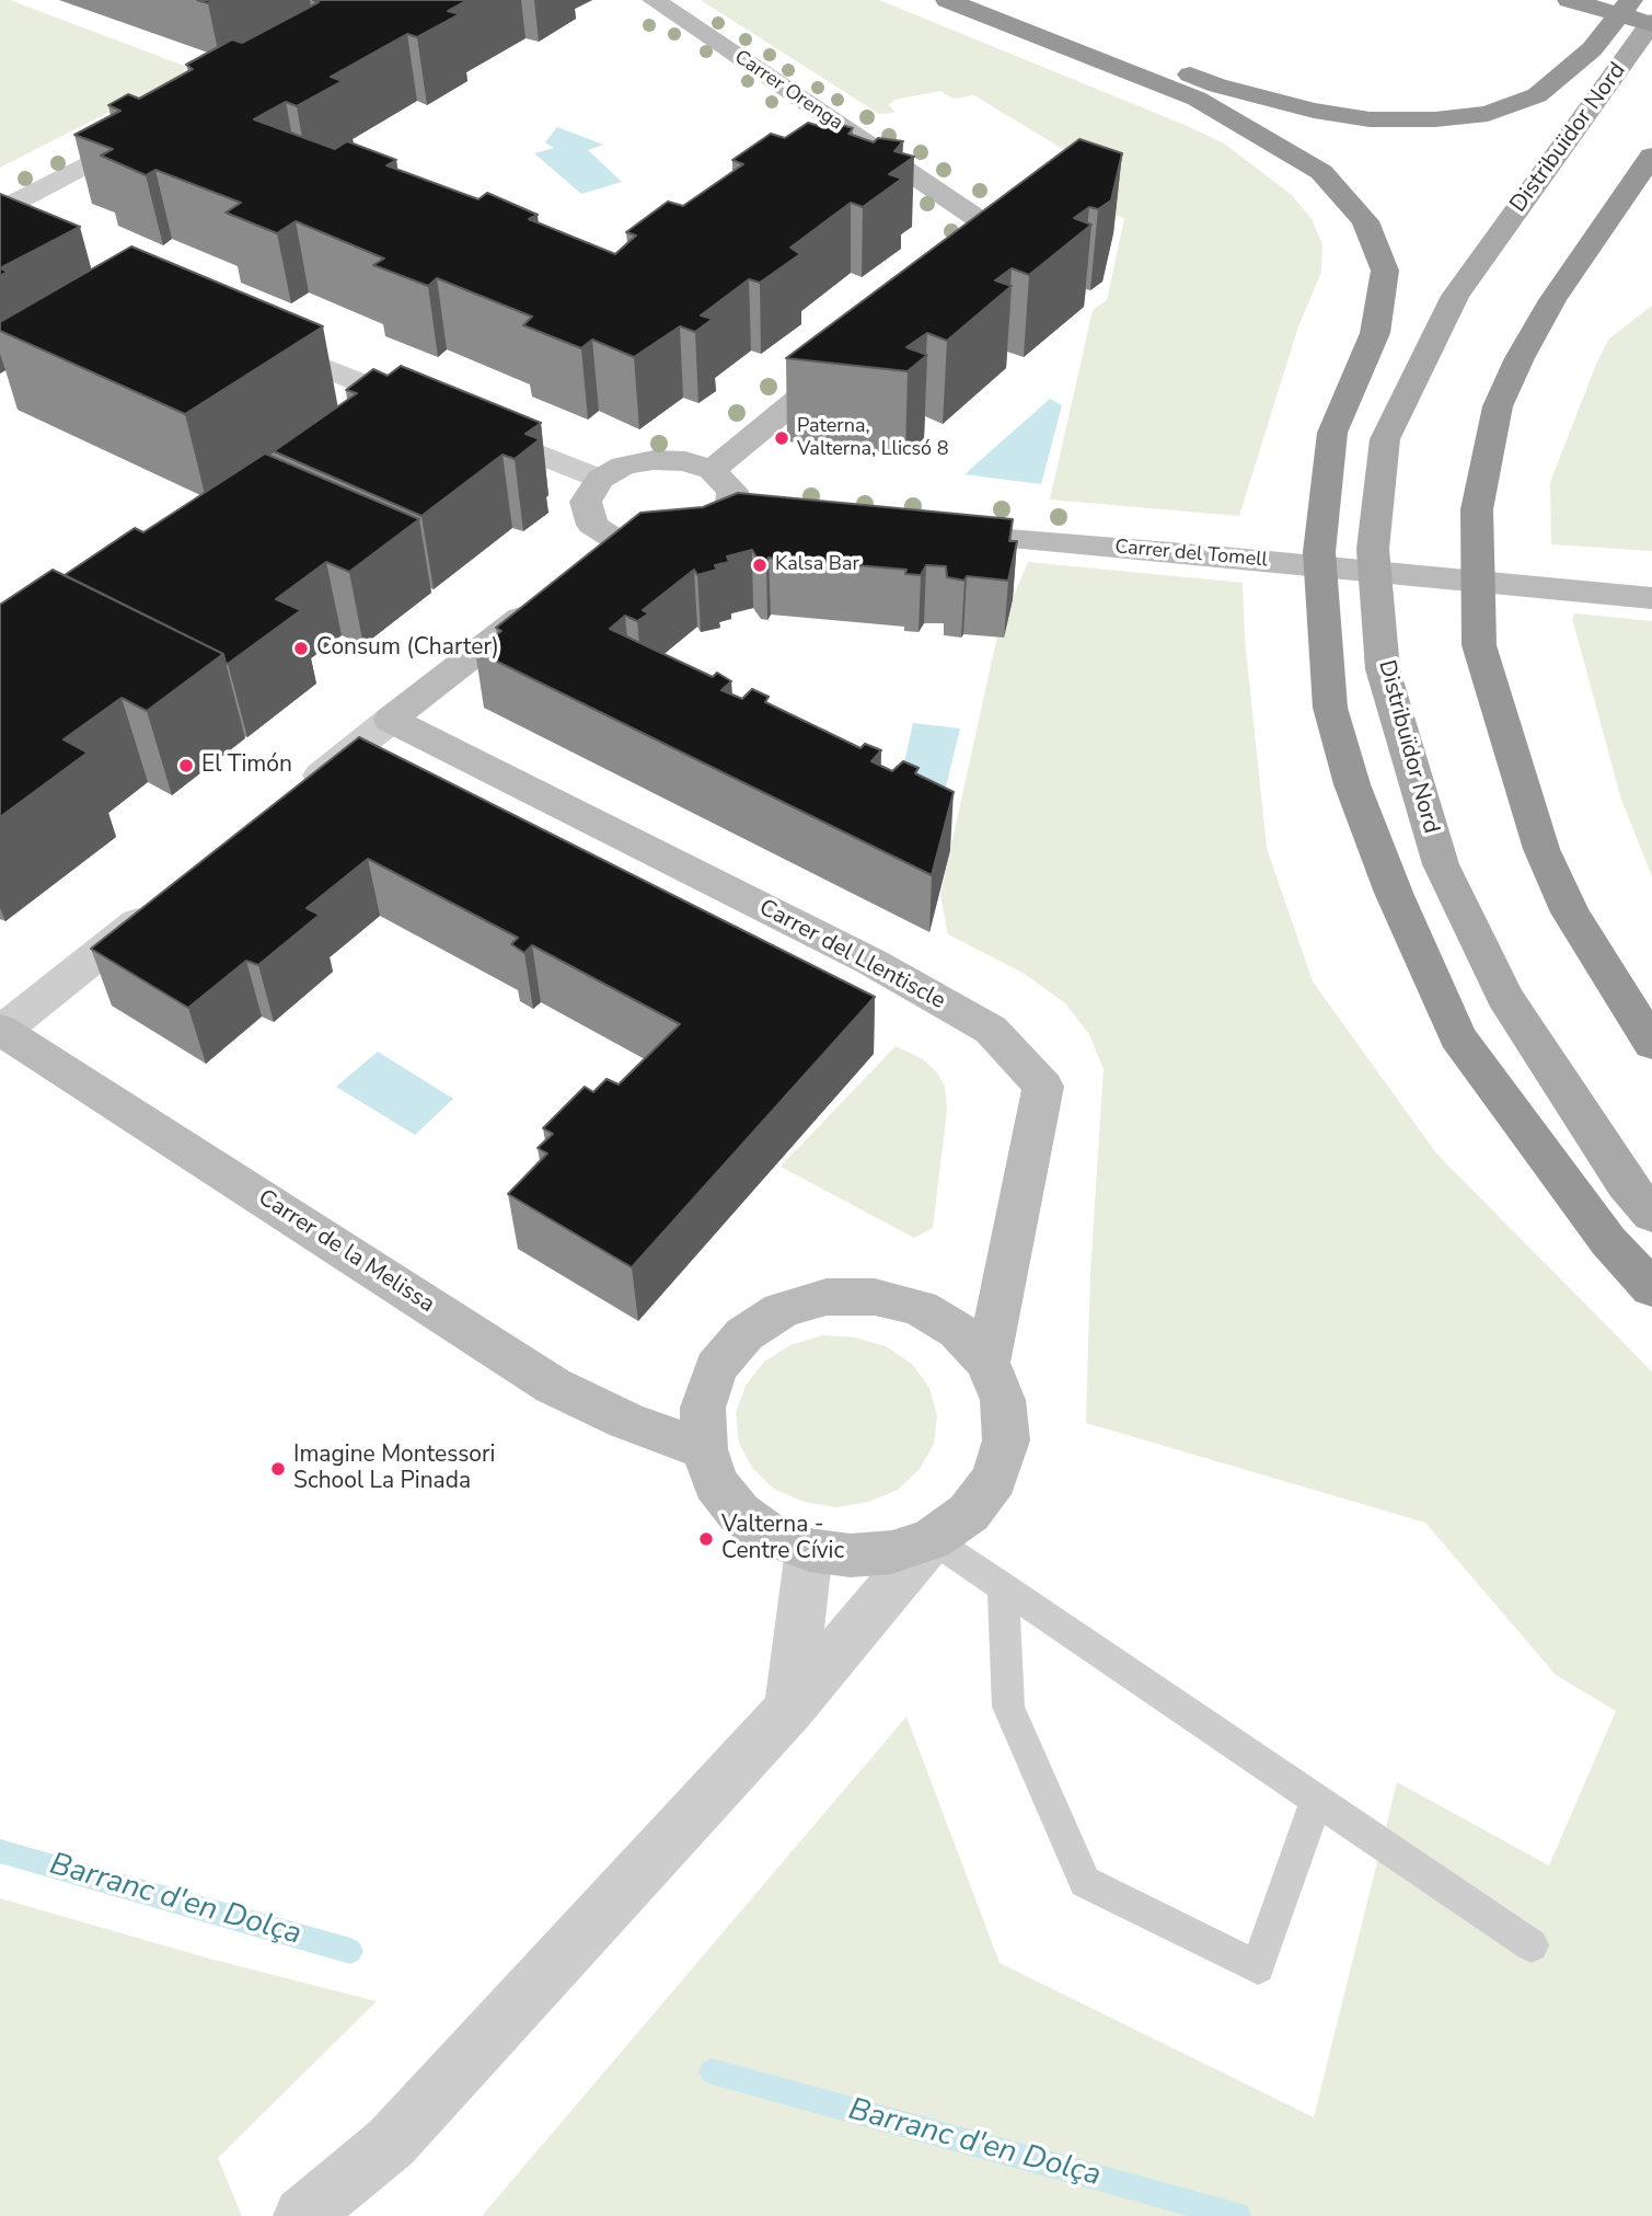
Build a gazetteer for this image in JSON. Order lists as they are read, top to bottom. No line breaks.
{"streets":{"main road":["Distribuïdor Nord"],"street":["Carrer Orenga","Carrer del Tomell","Carrer del Llentiscle","Carrer de la Melissa"]},"water":["Barranc d'en Dolça"],"places":["Paterna, Valterna, Llicsó 8","Kalsa Bar","Consum (Charter)","El Timón","Imagine Montessori School La Pinada","Valterna - Centre Cívic"]}
